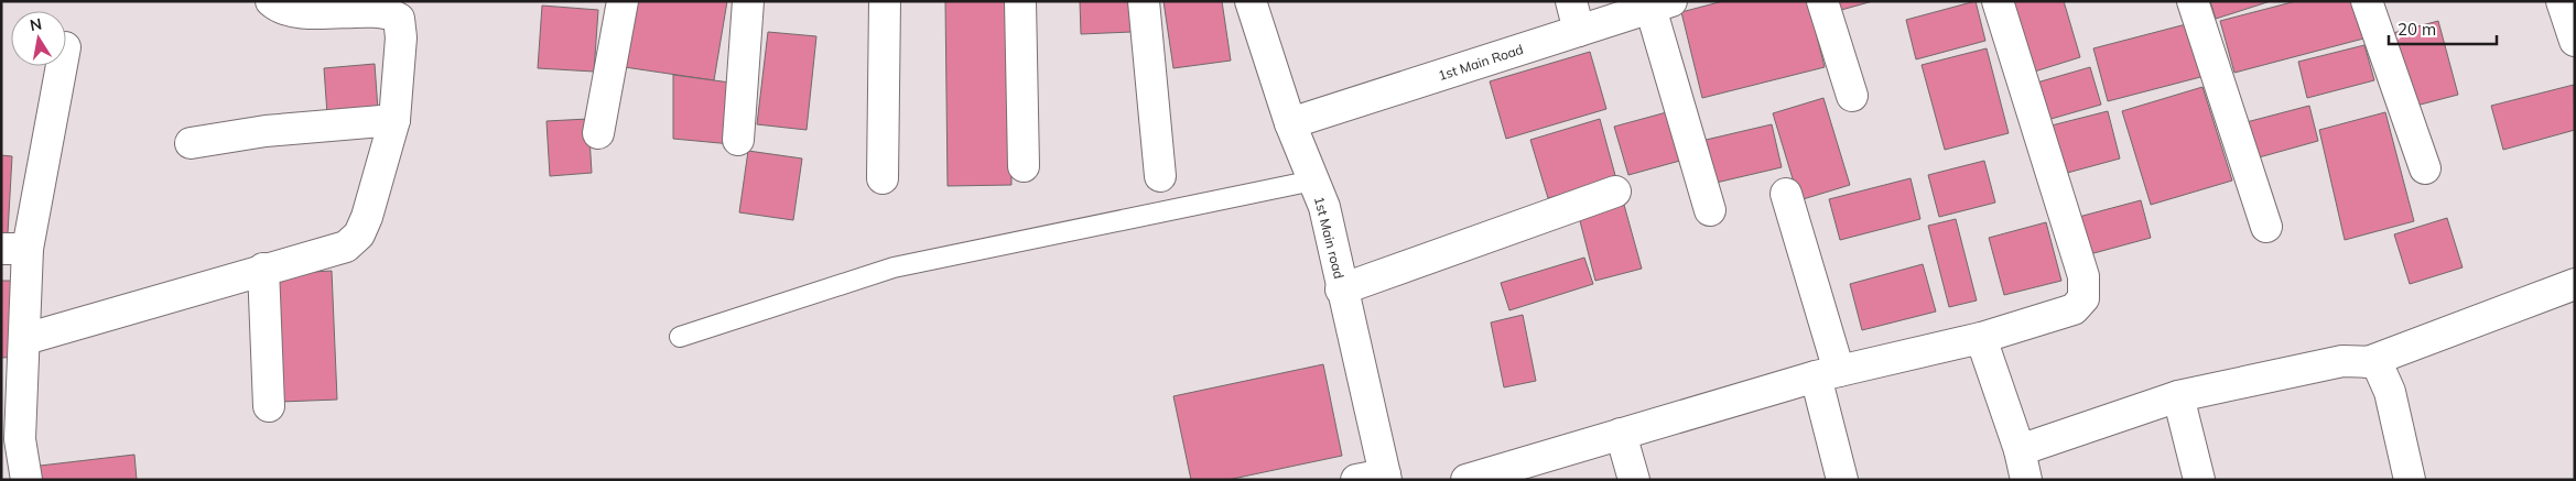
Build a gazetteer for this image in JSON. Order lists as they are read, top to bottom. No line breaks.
{"streets":{"street":["1st Main Road","1st Main road"]},"crossings":[["1st Main Road","1st Main road"]],"scale_bar":"20 m","north":"top"}
